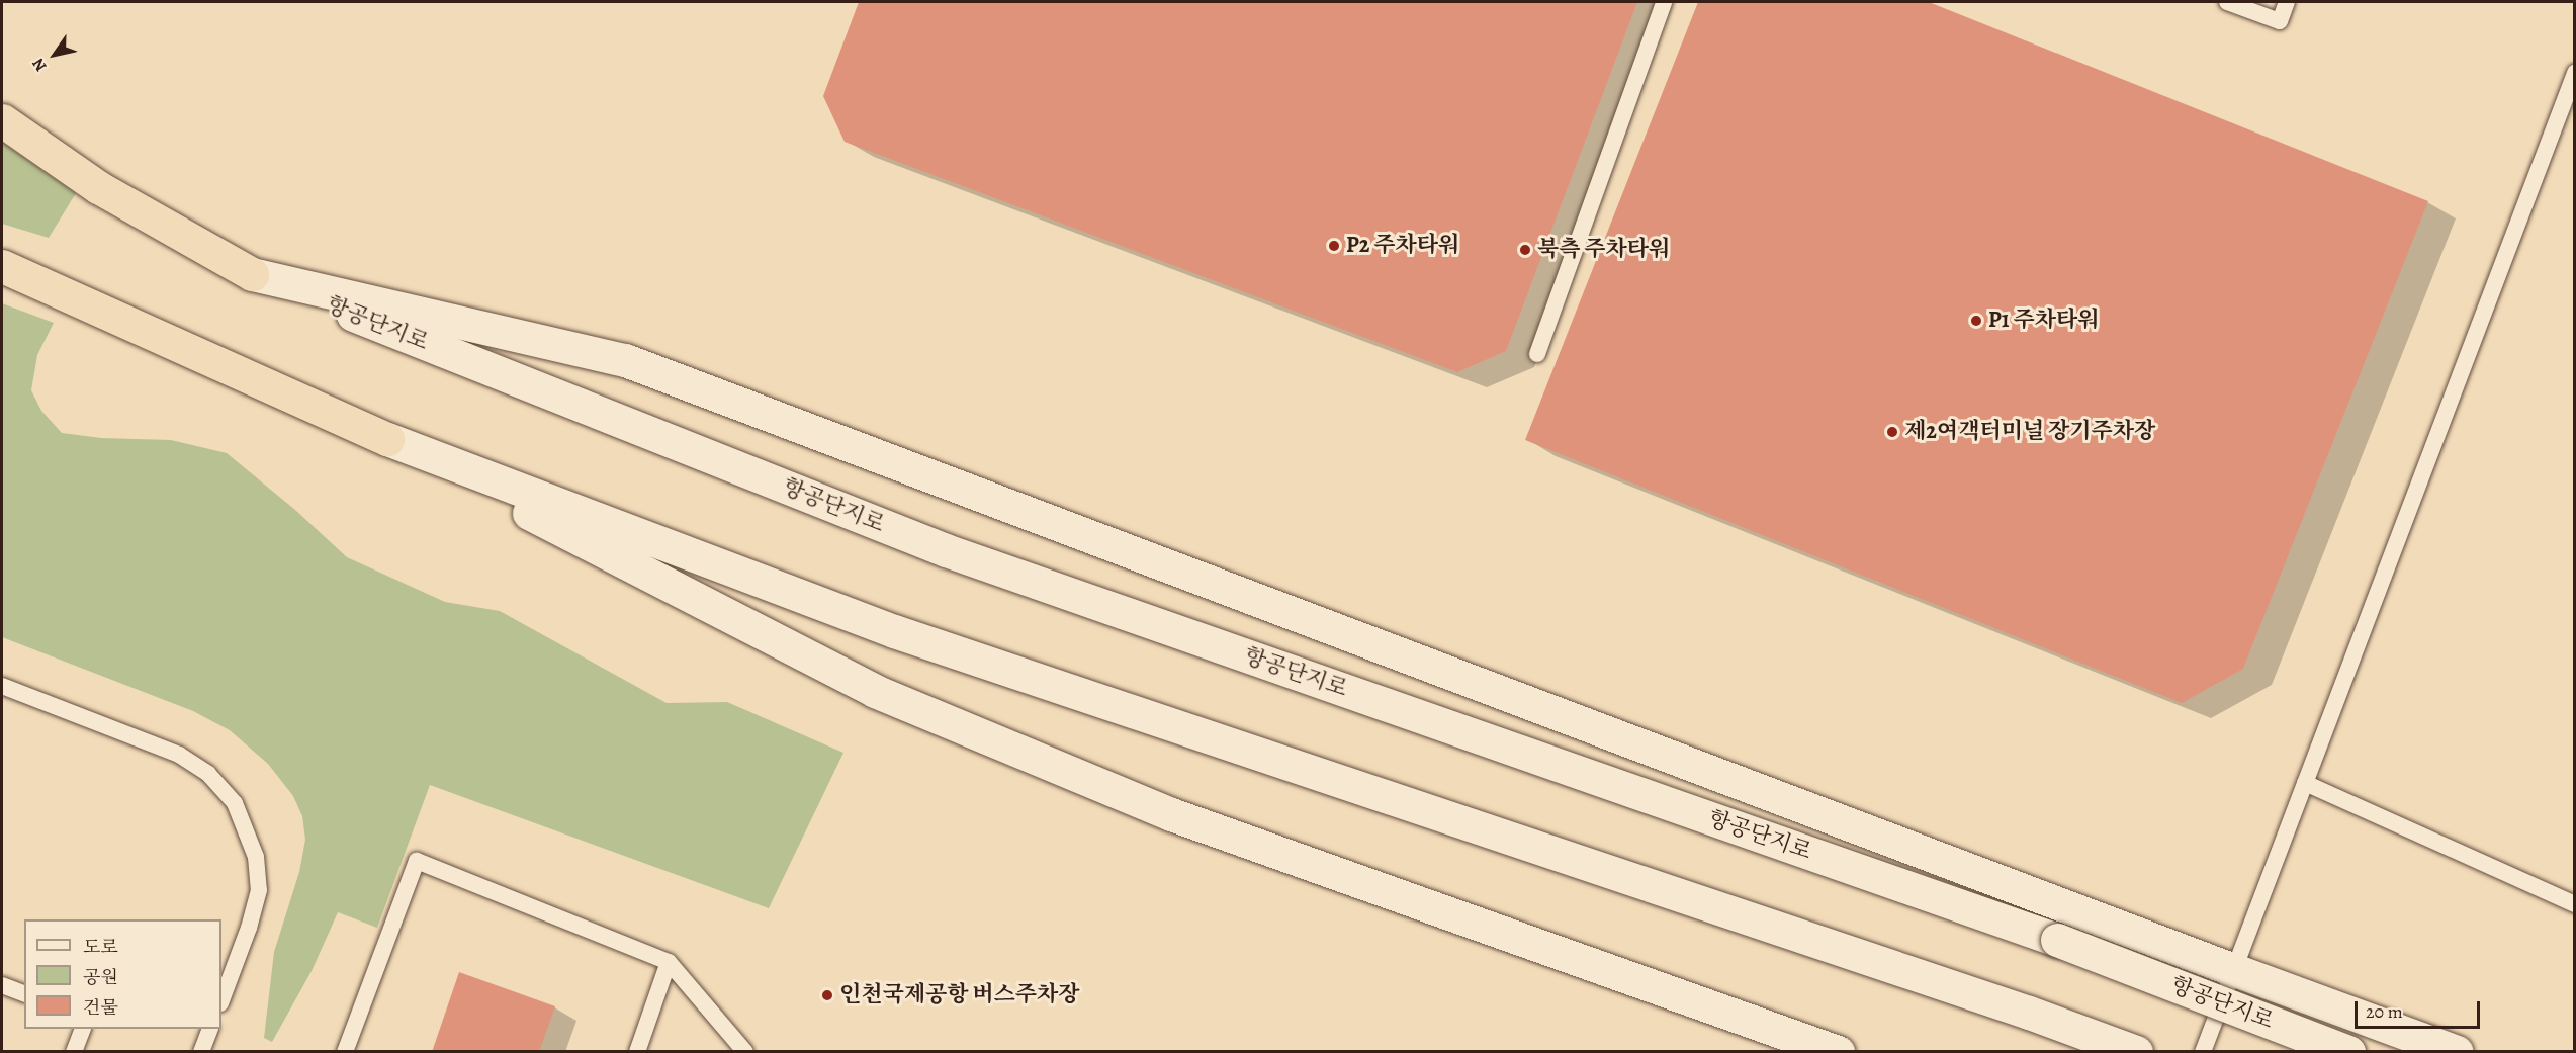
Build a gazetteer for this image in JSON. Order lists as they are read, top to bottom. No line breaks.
{"streets":{"street":["항공단지로"]},"places":["P2 주차타워","북측 주차타워","P1 주차타워","제2여객터미널 장기주차장","인천국제공항 버스주차장"],"legend":["도로","공원","건물"],"scale_bar":"20 m","north":"bottom left"}
